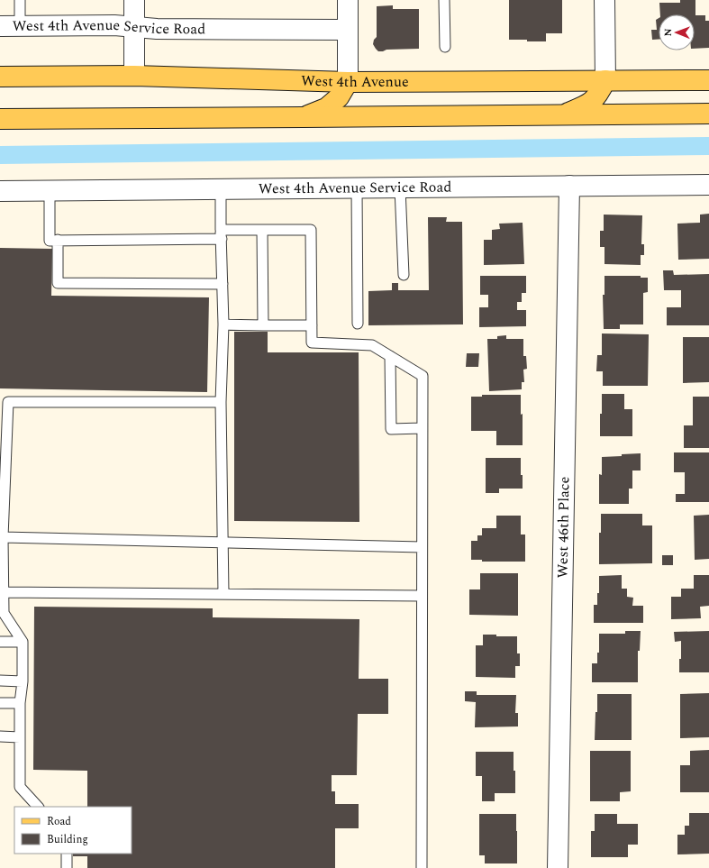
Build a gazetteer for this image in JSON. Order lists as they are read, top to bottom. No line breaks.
{"streets":{"main road":["West 4th Avenue"],"street":["West 4th Avenue Service Road","West 46th Place"]},"crossings":[["West 4th Avenue Service Road","West 46th Place"]],"legend":["Road","Building"],"north":"left"}
